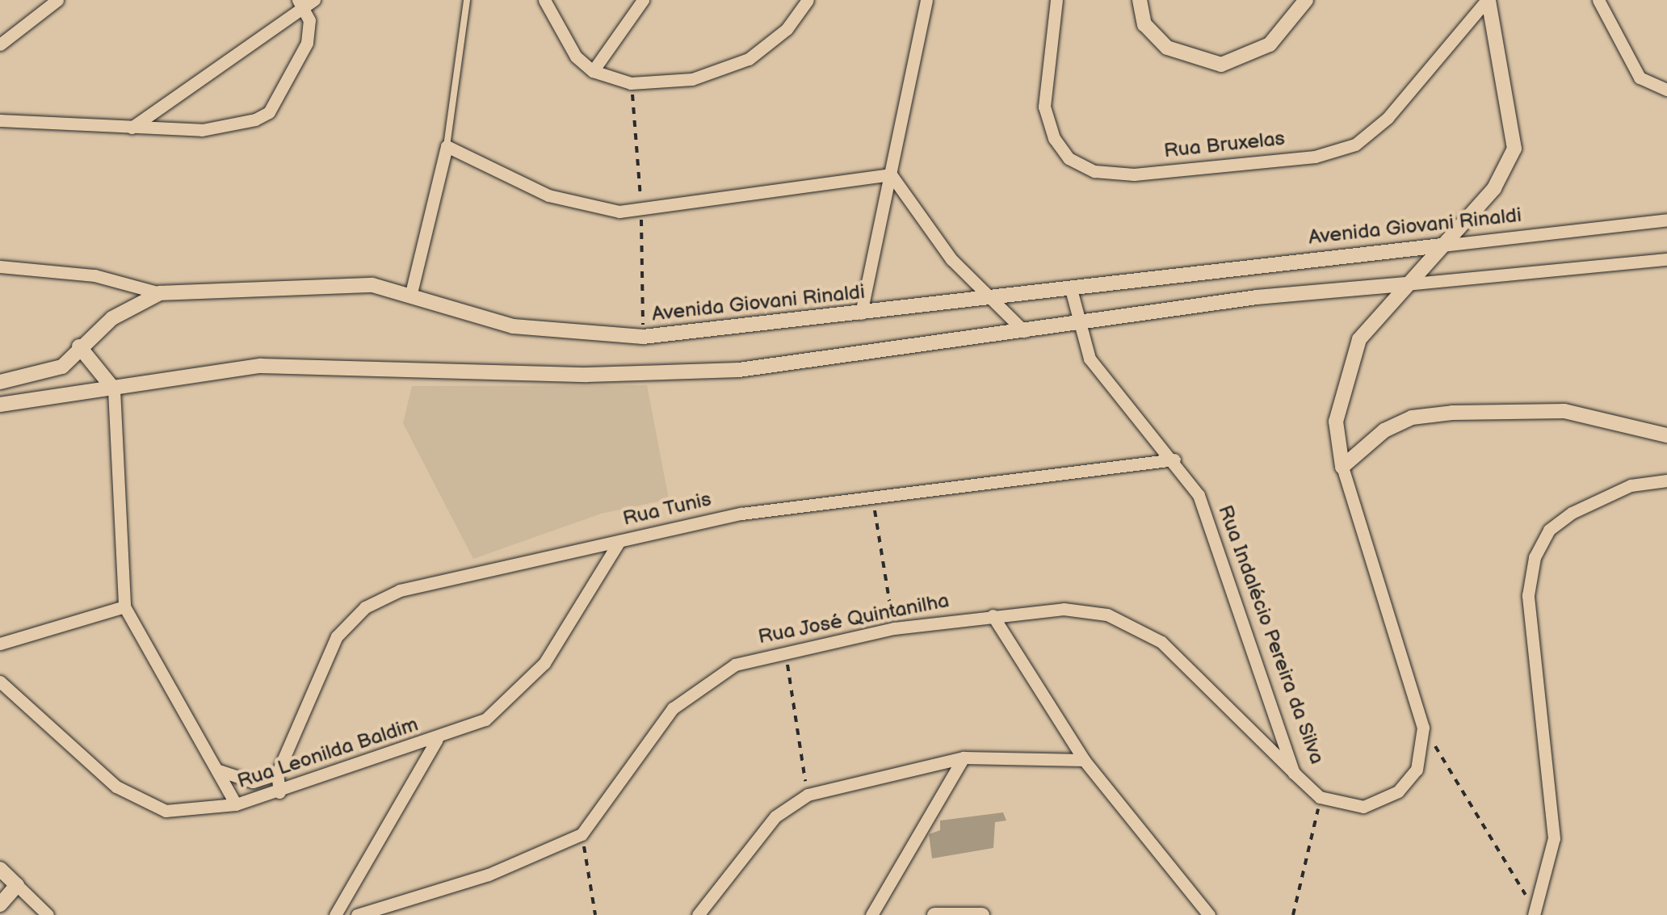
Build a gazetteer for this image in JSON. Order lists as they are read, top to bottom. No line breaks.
{"streets":{"street":["Rua Bruxelas","Avenida Giovani Rinaldi","Rua Tunis","Rua José Quintanilha","Rua Indalécio Pereira da Silva","Rua Leonilda Baldim"]},"crossings":[["Rua Tunis","Rua Indalécio Pereira da Silva"],["Rua Tunis","Rua Leonilda Baldim"],["Rua José Quintanilha","Rua Indalécio Pereira da Silva"]]}
